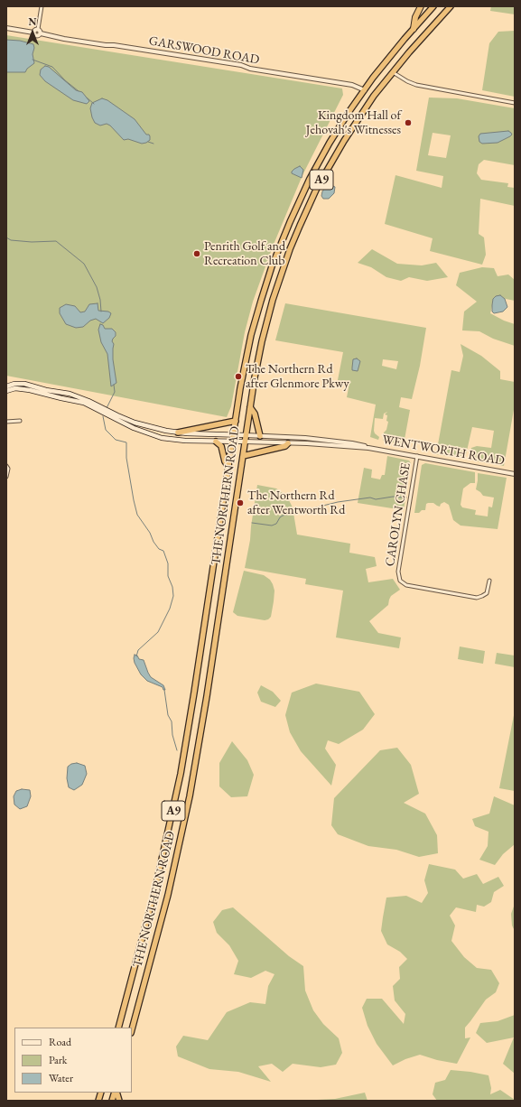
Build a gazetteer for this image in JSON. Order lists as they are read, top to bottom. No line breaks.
{"streets":{"highway":["A9","THE NORTHERN ROAD"],"street":["GARSWOOD ROAD","WENTWORTH ROAD","CAROLYN CHASE"]},"crossings":[["GARSWOOD ROAD","THE NORTHERN ROAD"],["WENTWORTH ROAD","THE NORTHERN ROAD"],["WENTWORTH ROAD","CAROLYN CHASE"]],"places":["Kingdom Hall of Jehovah's Witnesses","Penrith Golf and Recreation Club","The Northern Rd after Glenmore Pkwy","The Northern Rd after Wentworth Rd"],"legend":["Road","Park","Water"],"north":"top"}
